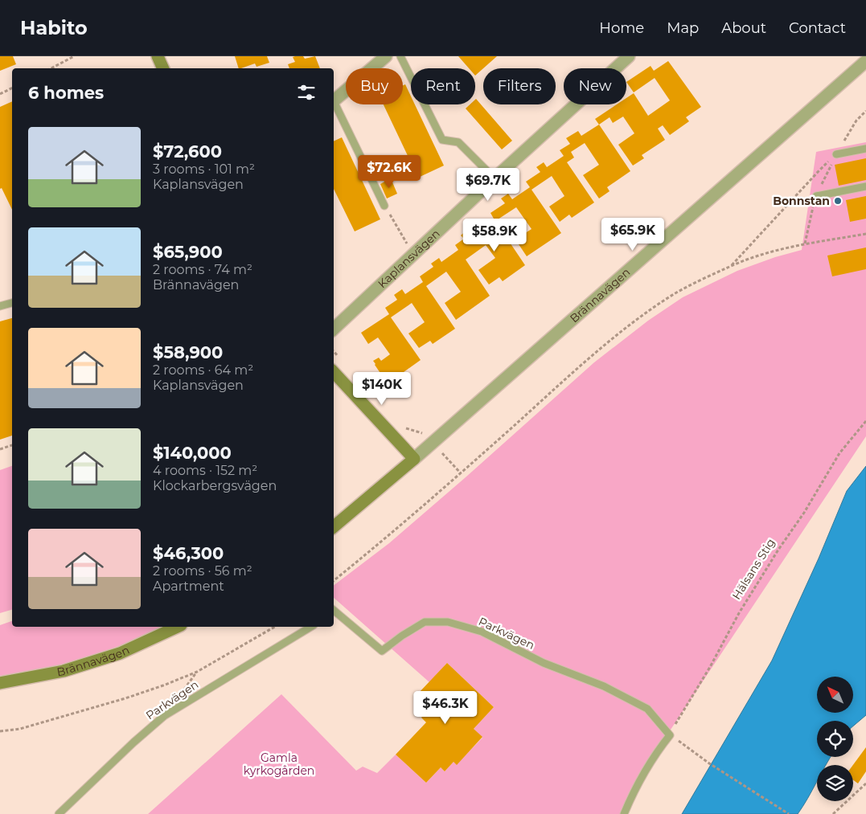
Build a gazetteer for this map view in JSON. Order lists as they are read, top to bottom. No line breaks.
{"streets":{"street":["Kaplansvägen","Brännavägen"],"lane":["Parkvägen"],"path":["Hälsans Stig"]},"crossings":[["Hälsans Stig","Parkvägen"]],"parks":["Gamla kyrkogården"],"places":["Bonnstan"],"north":"top left","page":{"header":"Habito","nav":["Home","Map","About","Contact"],"chip":["Buy","Rent","Filters","New"],"heading":"6 homes","list":[{"name":"$72,600","note":"3 rooms · 101 m² · Kaplansvägen"},{"name":"$65,900","note":"2 rooms · 74 m² · Brännavägen"},{"name":"$58,900","note":"2 rooms · 64 m² · Kaplansvägen"},{"name":"$140,000","note":"4 rooms · 152 m² · Klockarbergsvägen"},{"name":"$46,300","note":"2 rooms · 56 m² · Apartment"}],"price":["$72.6K","$69.7K","$65.9K","$58.9K","$140K","$46.3K"]}}
